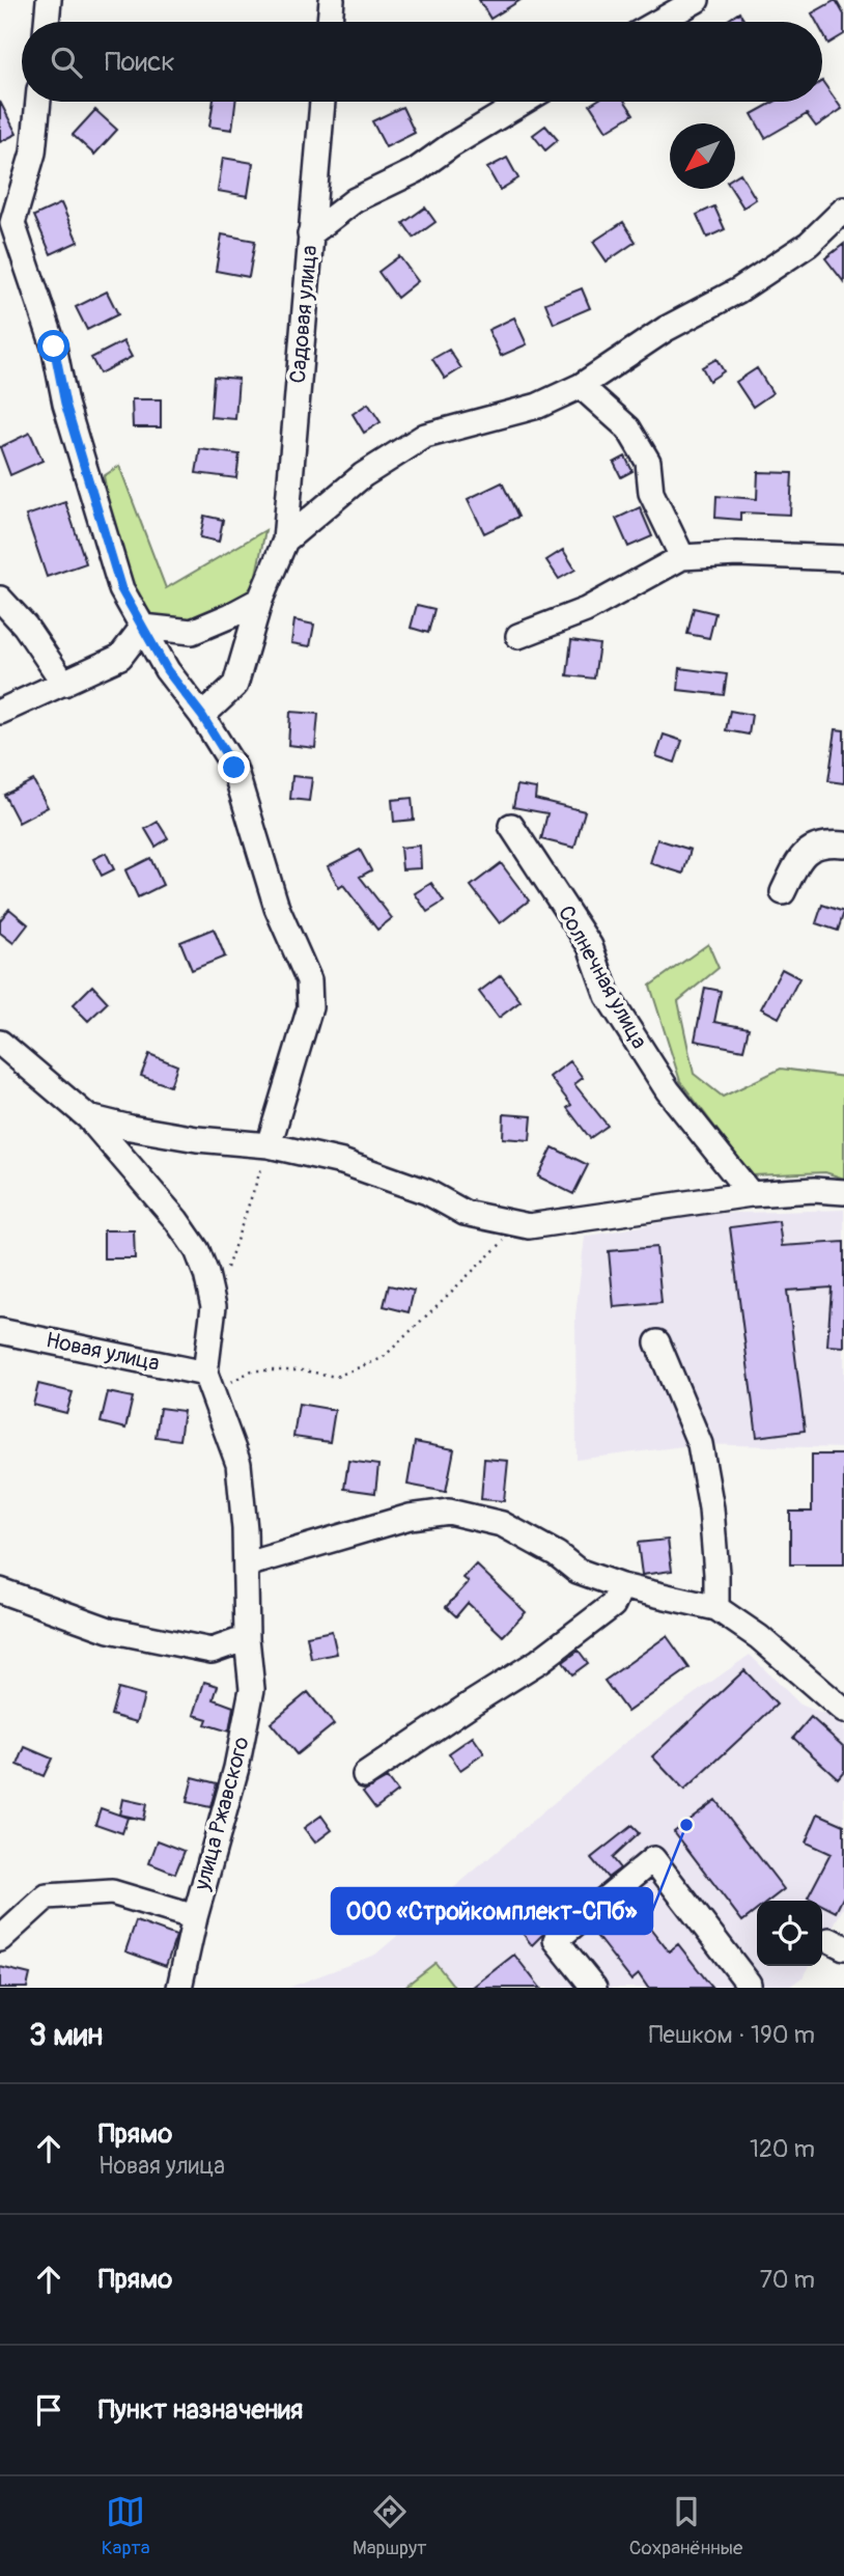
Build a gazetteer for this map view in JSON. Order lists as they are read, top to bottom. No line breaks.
{"streets":{"street":["Садовая улица","Солнечная улица","Новая улица","улица Ржавского"]},"crossings":[["Новая улица","улица Ржавского"]],"places":["ООО «Стройкомплект-СПб»"],"north":"bottom left","page":{"search":"Поиск","heading":["3 мин","Пешком · 190 m"],"list":[["Прямо","Новая улица","120 m"],["Прямо","70 m"],"Пункт назначения"],"nav":["Карта","Маршрут","Сохранённые"]}}
